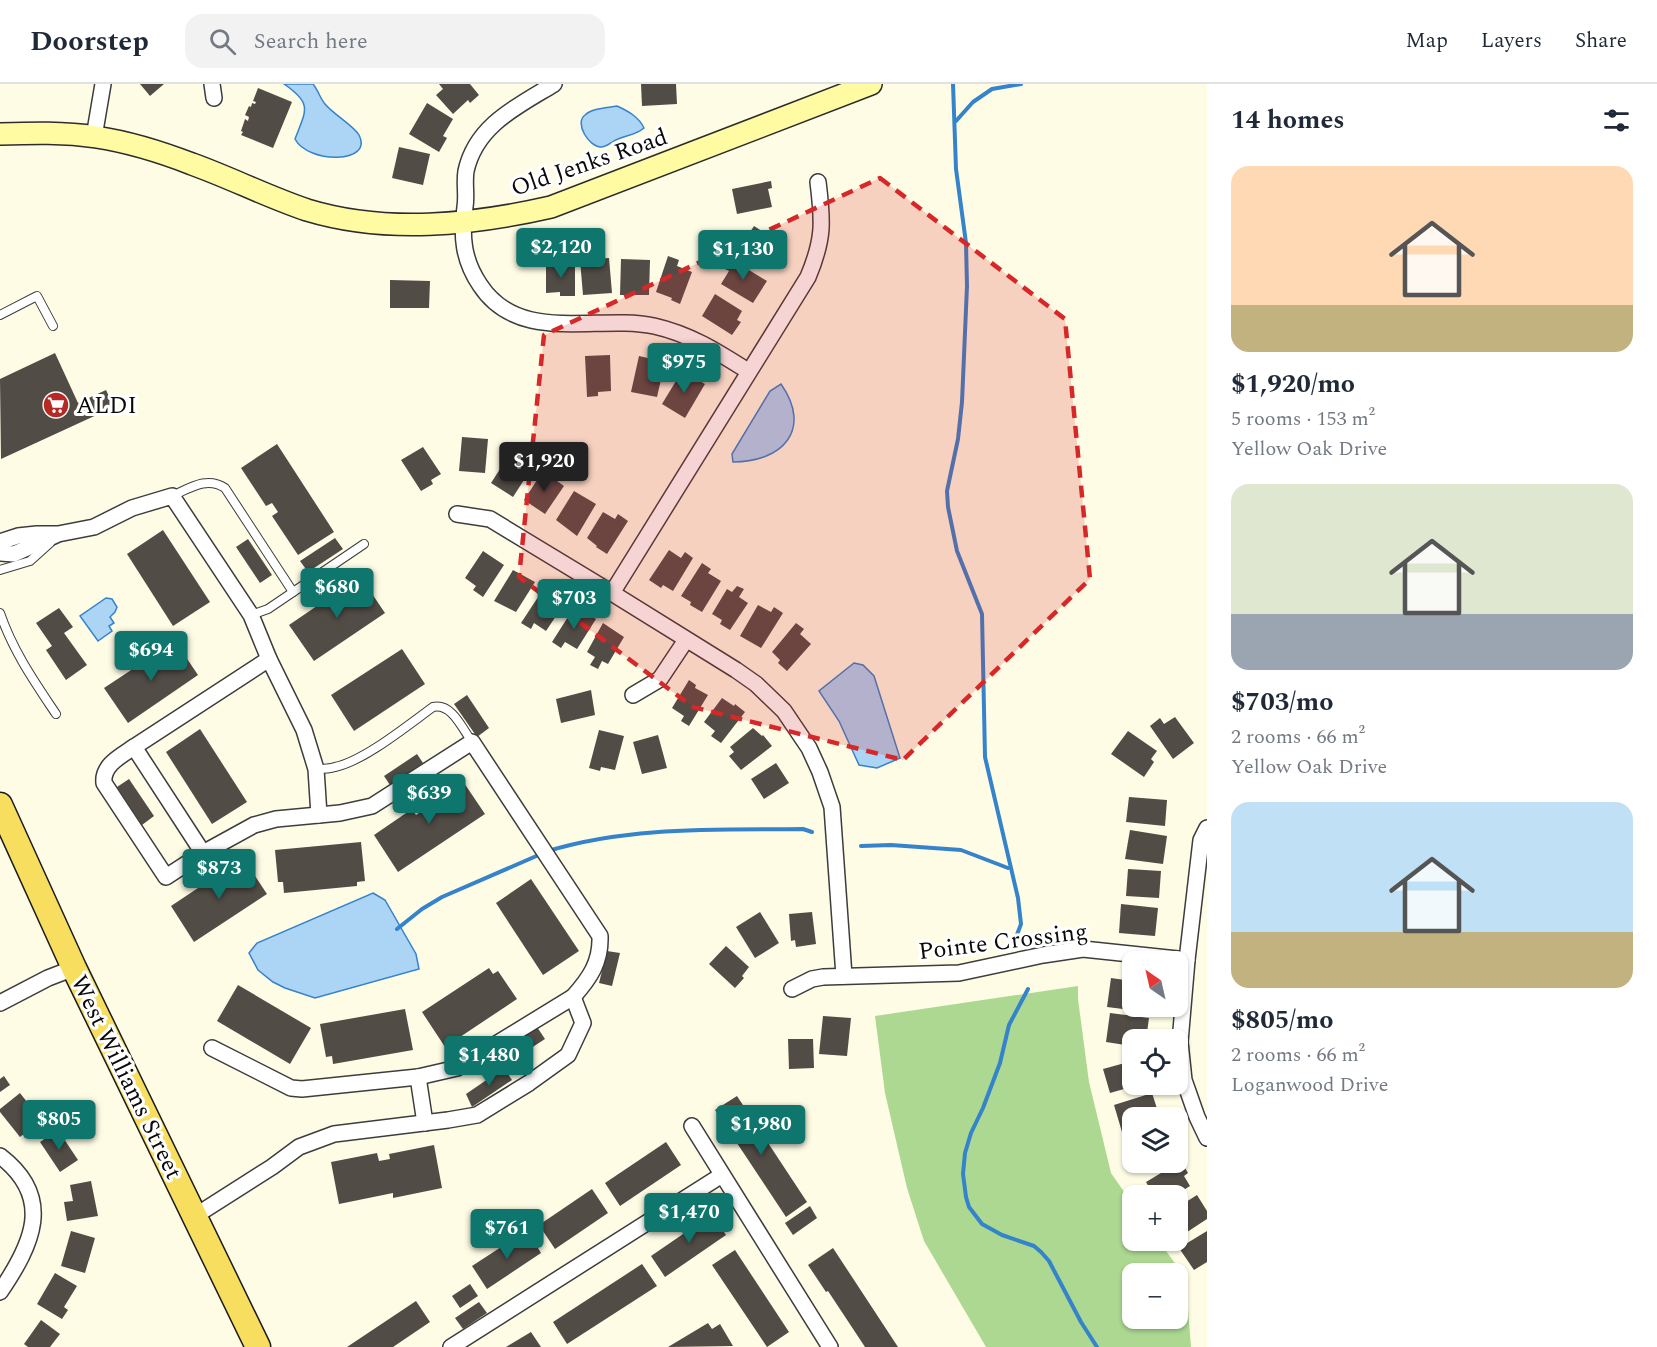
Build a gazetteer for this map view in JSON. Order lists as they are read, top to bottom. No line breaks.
{"streets":{"main road":["West Williams Street"],"street":["Old Jenks Road","Pointe Crossing"]},"places":{"supermarket":["ALDI"]},"north":"top left","page":{"header":"Doorstep","search":"Search here","nav":["Map","Layers","Share"],"heading":"14 homes","list":[{"name":"$1,920/mo","note":"5 rooms · 153 m² · Yellow Oak Drive"},{"name":"$703/mo","note":"2 rooms · 66 m² · Yellow Oak Drive"},{"name":"$805/mo","note":"2 rooms · 66 m² · Loganwood Drive"}],"price":["$2,120","$1,130","$975","$1,920","$680","$703","$694","$639","$873","$1,480","$805","$1,980","$1,470","$761"],"map_buttons":["+","−"]}}
